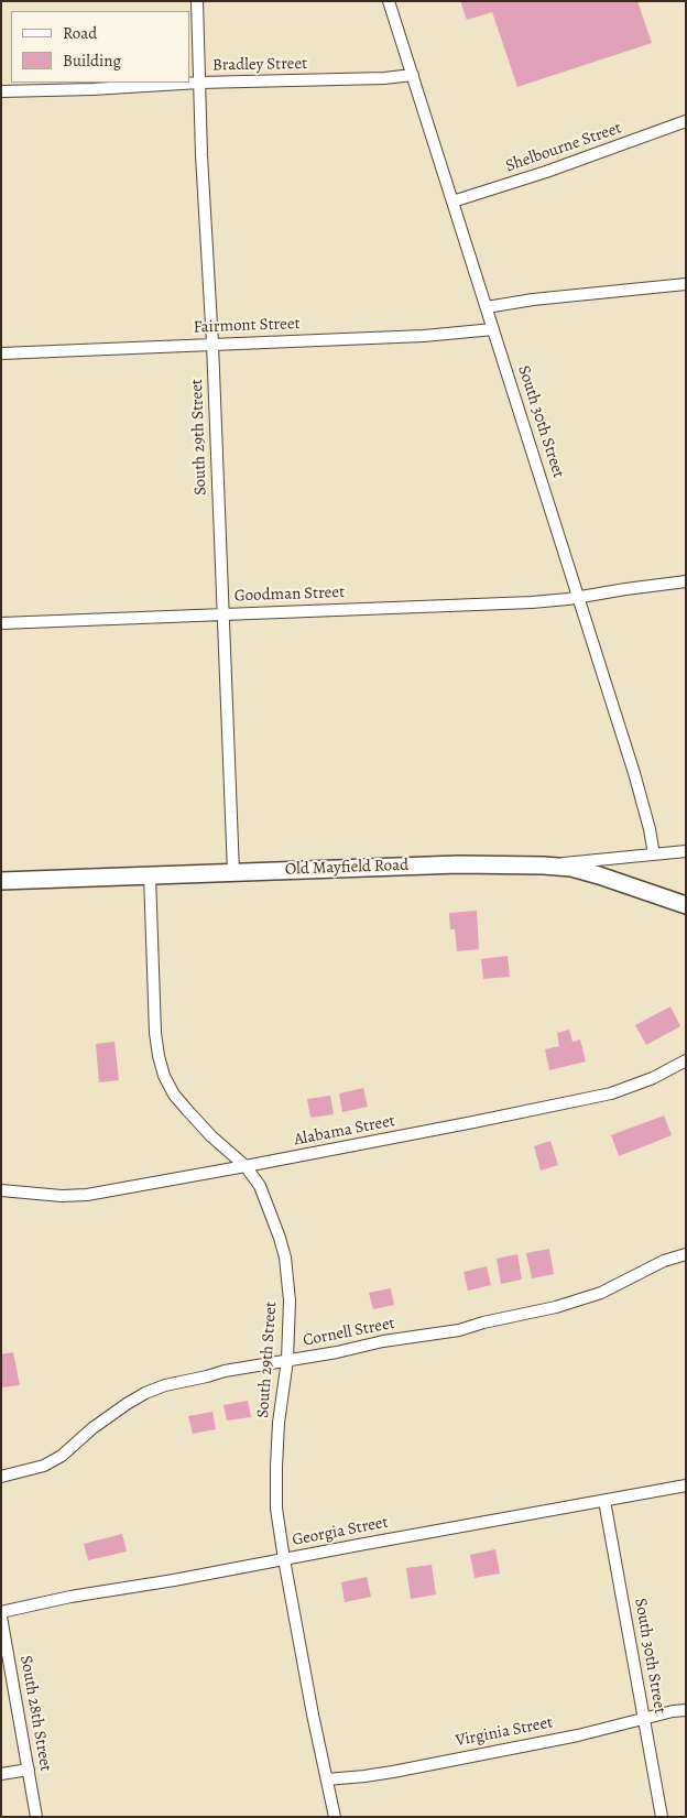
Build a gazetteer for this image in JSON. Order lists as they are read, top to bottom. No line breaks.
{"streets":{"main road":["Old Mayfield Road"],"street":["Bradley Street","Shelbourne Street","Fairmont Street","South 30th Street","South 29th Street","Goodman Street","Alabama Street","Cornell Street","Georgia Street","South 28th Street","Virginia Street"]},"crossings":[["Bradley Street","South 30th Street"],["Bradley Street","South 29th Street"],["Shelbourne Street","South 30th Street"],["Fairmont Street","South 30th Street"],["Fairmont Street","South 29th Street"],["South 30th Street","Goodman Street"],["South 30th Street","Georgia Street"],["South 30th Street","Virginia Street"],["South 29th Street","Goodman Street"],["South 29th Street","Old Mayfield Road"],["South 29th Street","Alabama Street"],["South 29th Street","Cornell Street"],["South 29th Street","Georgia Street"],["South 29th Street","Virginia Street"]],"legend":["Road","Building"]}
